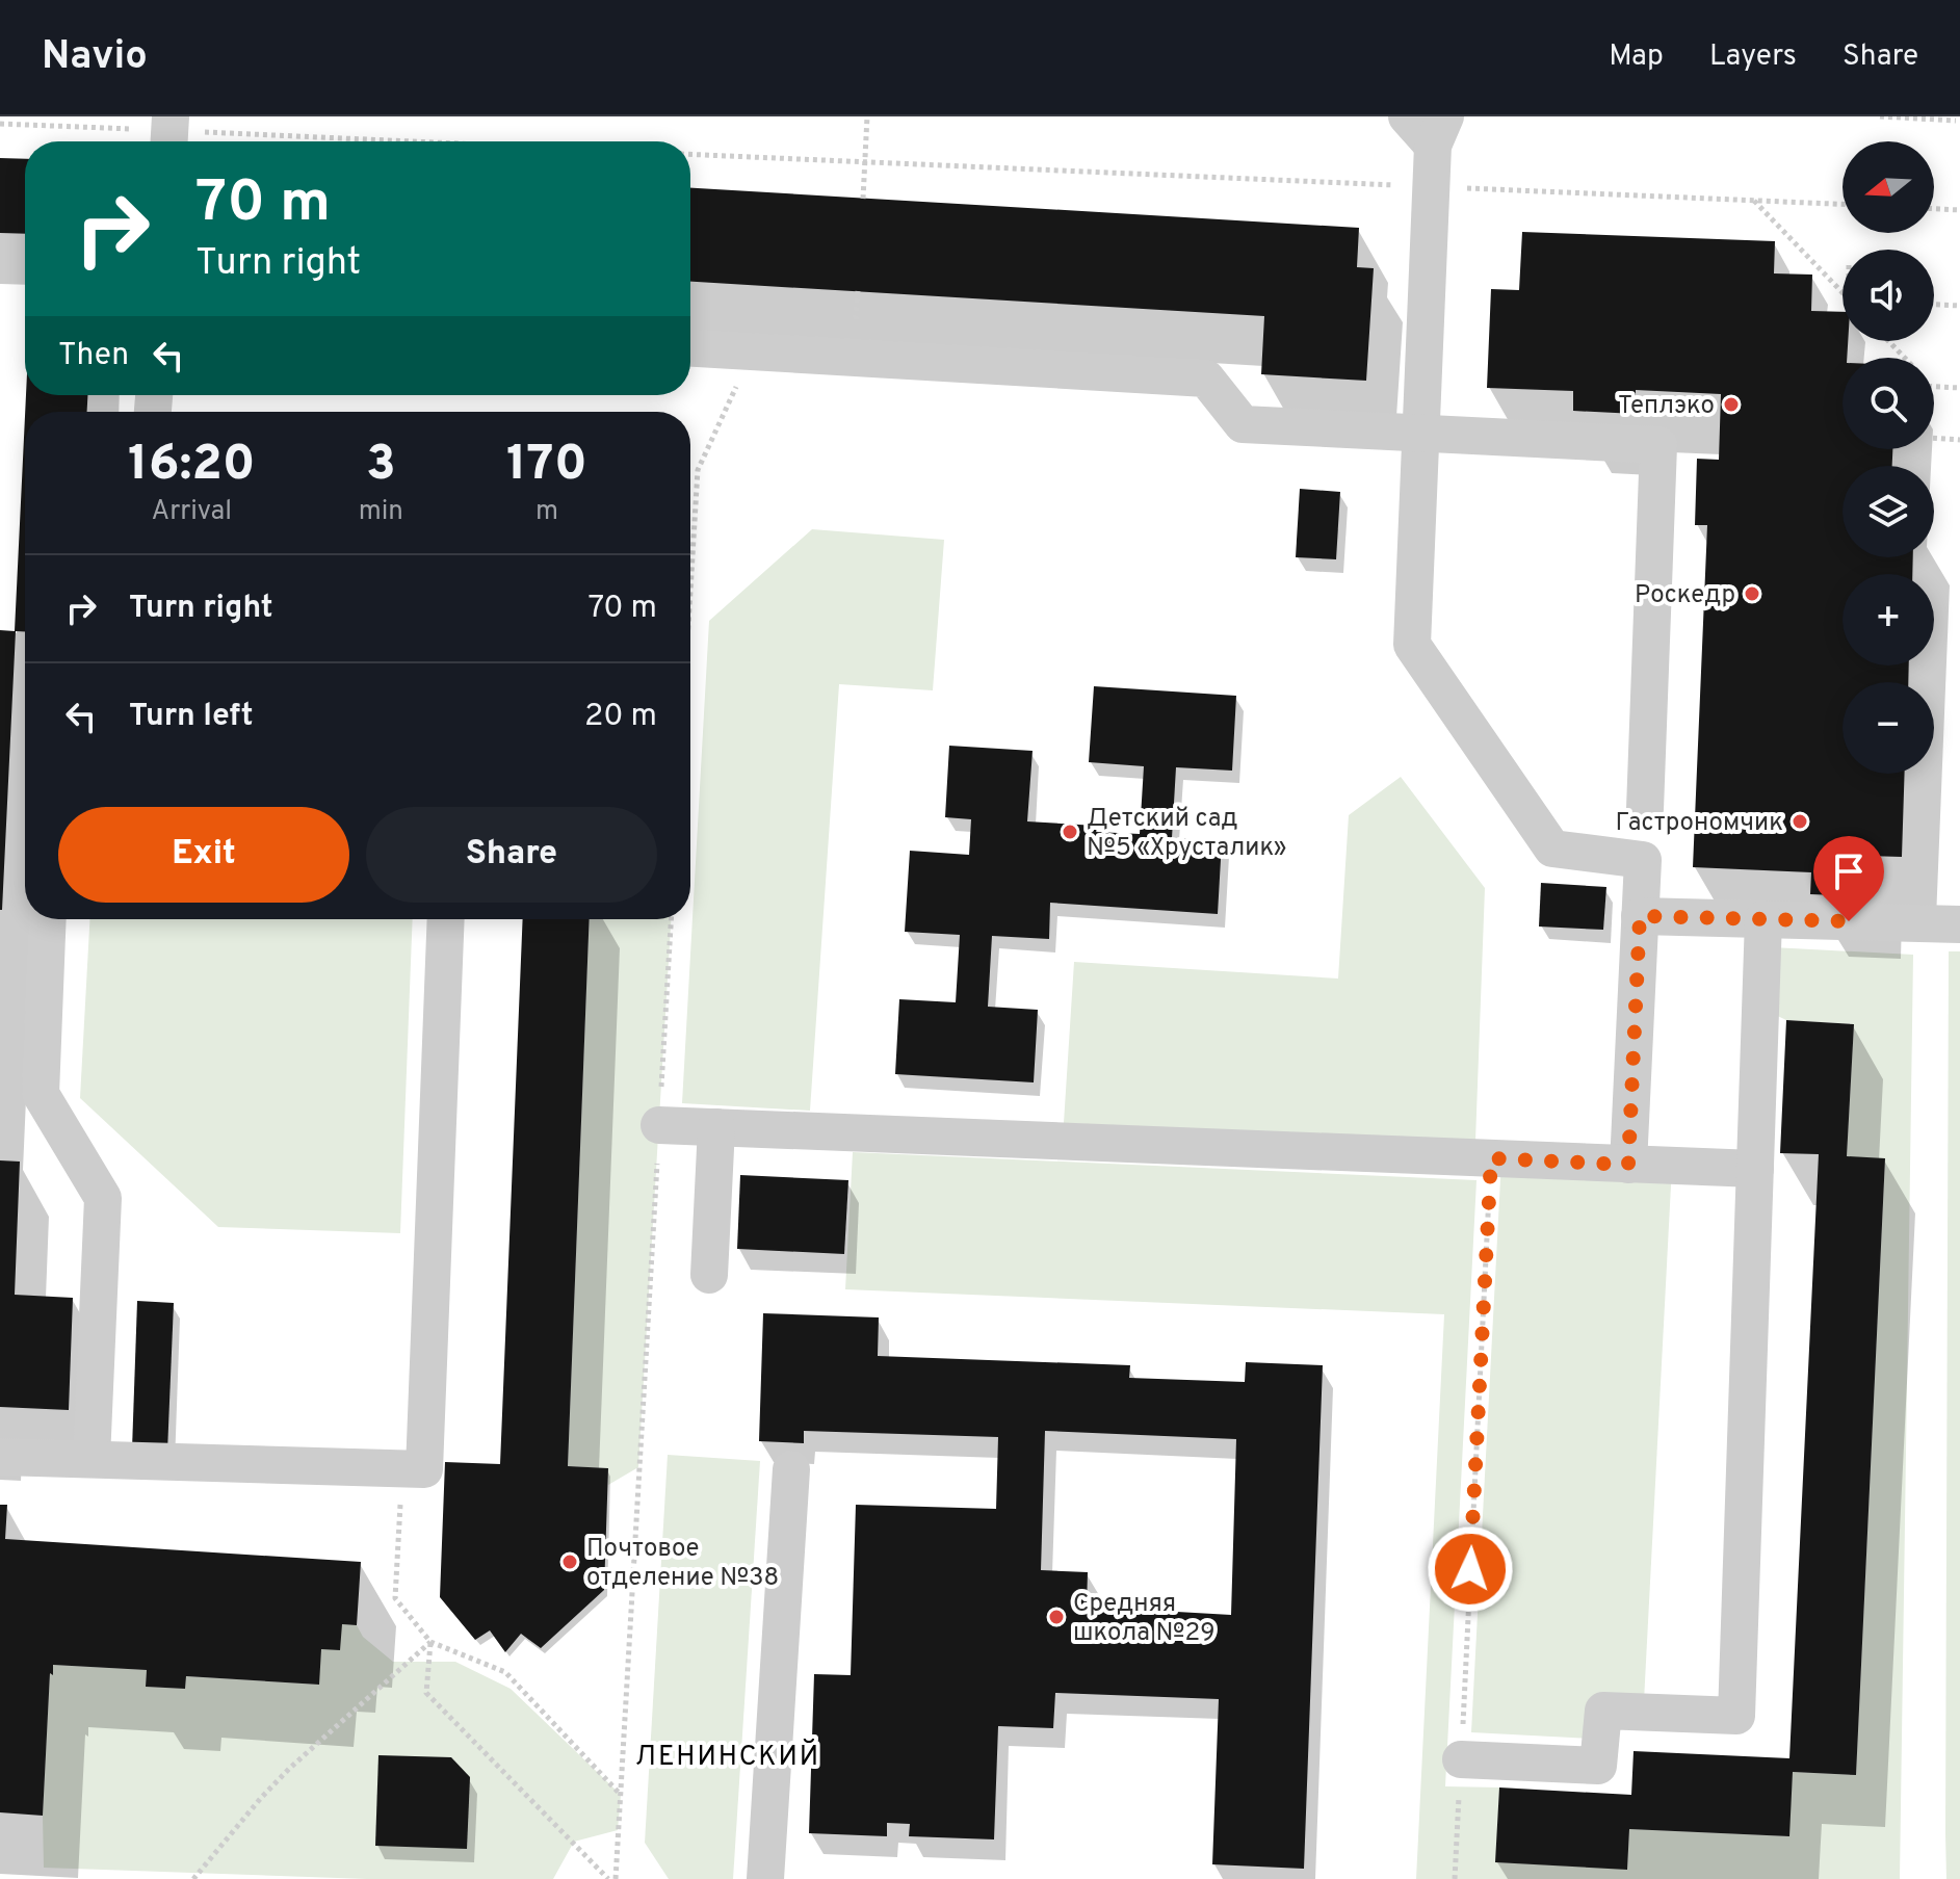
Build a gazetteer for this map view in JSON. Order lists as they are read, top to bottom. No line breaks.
{"districts":["ЛЕНИНСКИЙ"],"places":["Теплэко","Роскедр","Гастрономчик","Детский сад №5 «Хрусталик»","Почтовое отделение №38","Средняя школа №29"],"north":"left","page":{"header":"Navio","nav":["Map","Layers","Share"],"map_buttons":["+","−"],"turn":["70 m","Turn right"],"then":"Then","eta":["16:20","Arrival","3","min","170","m"],"list":[{"name":"Turn right","value":"70 m"},{"name":"Turn left","value":"20 m"}],"buttons":["Exit","Share"]}}
